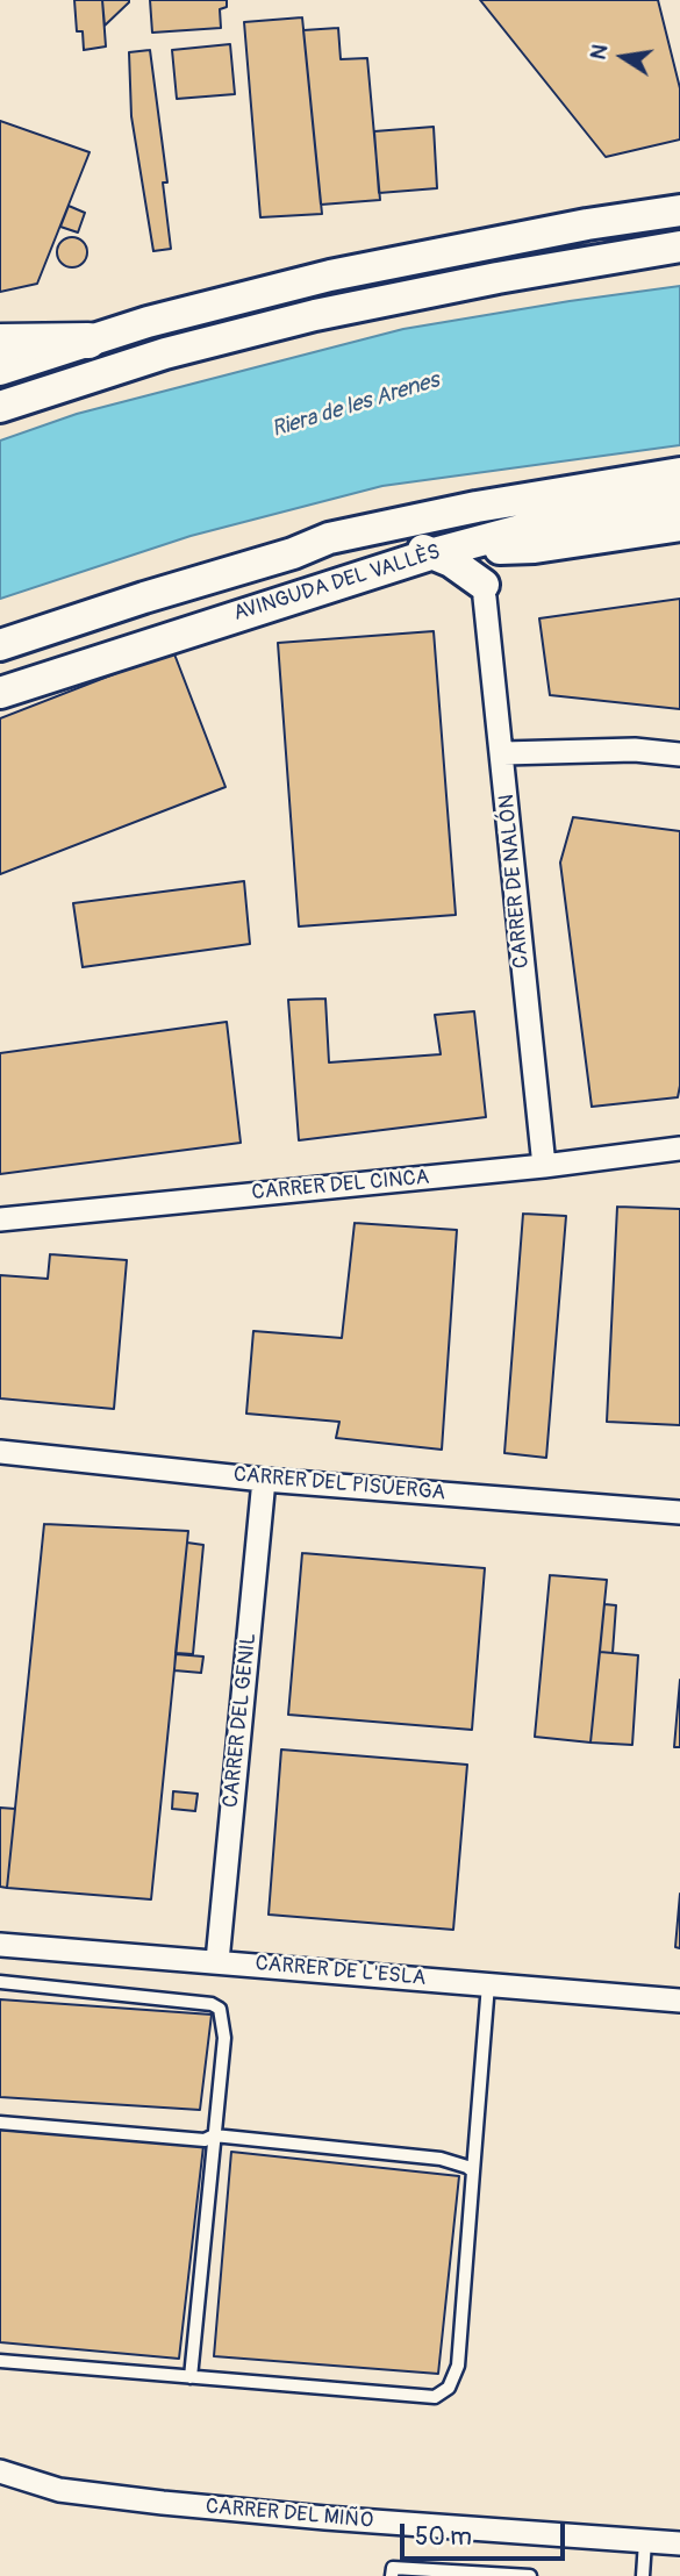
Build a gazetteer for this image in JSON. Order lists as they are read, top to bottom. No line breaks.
{"streets":{"main road":["AVINGUDA DEL VALLÈS"],"street":["CARRER DE NALÓN","CARRER DEL CINCA","CARRER DEL PISUERGA","CARRER DEL GENIL","CARRER DE L'ESLA","CARRER DEL MIÑO"]},"crossings":[["CARRER DE NALÓN","CARRER DEL CINCA"],["CARRER DEL PISUERGA","CARRER DEL GENIL"],["CARRER DEL GENIL","CARRER DE L'ESLA"]],"water":["Riera de les Arenes"],"scale_bar":"50 m","north":"left"}
